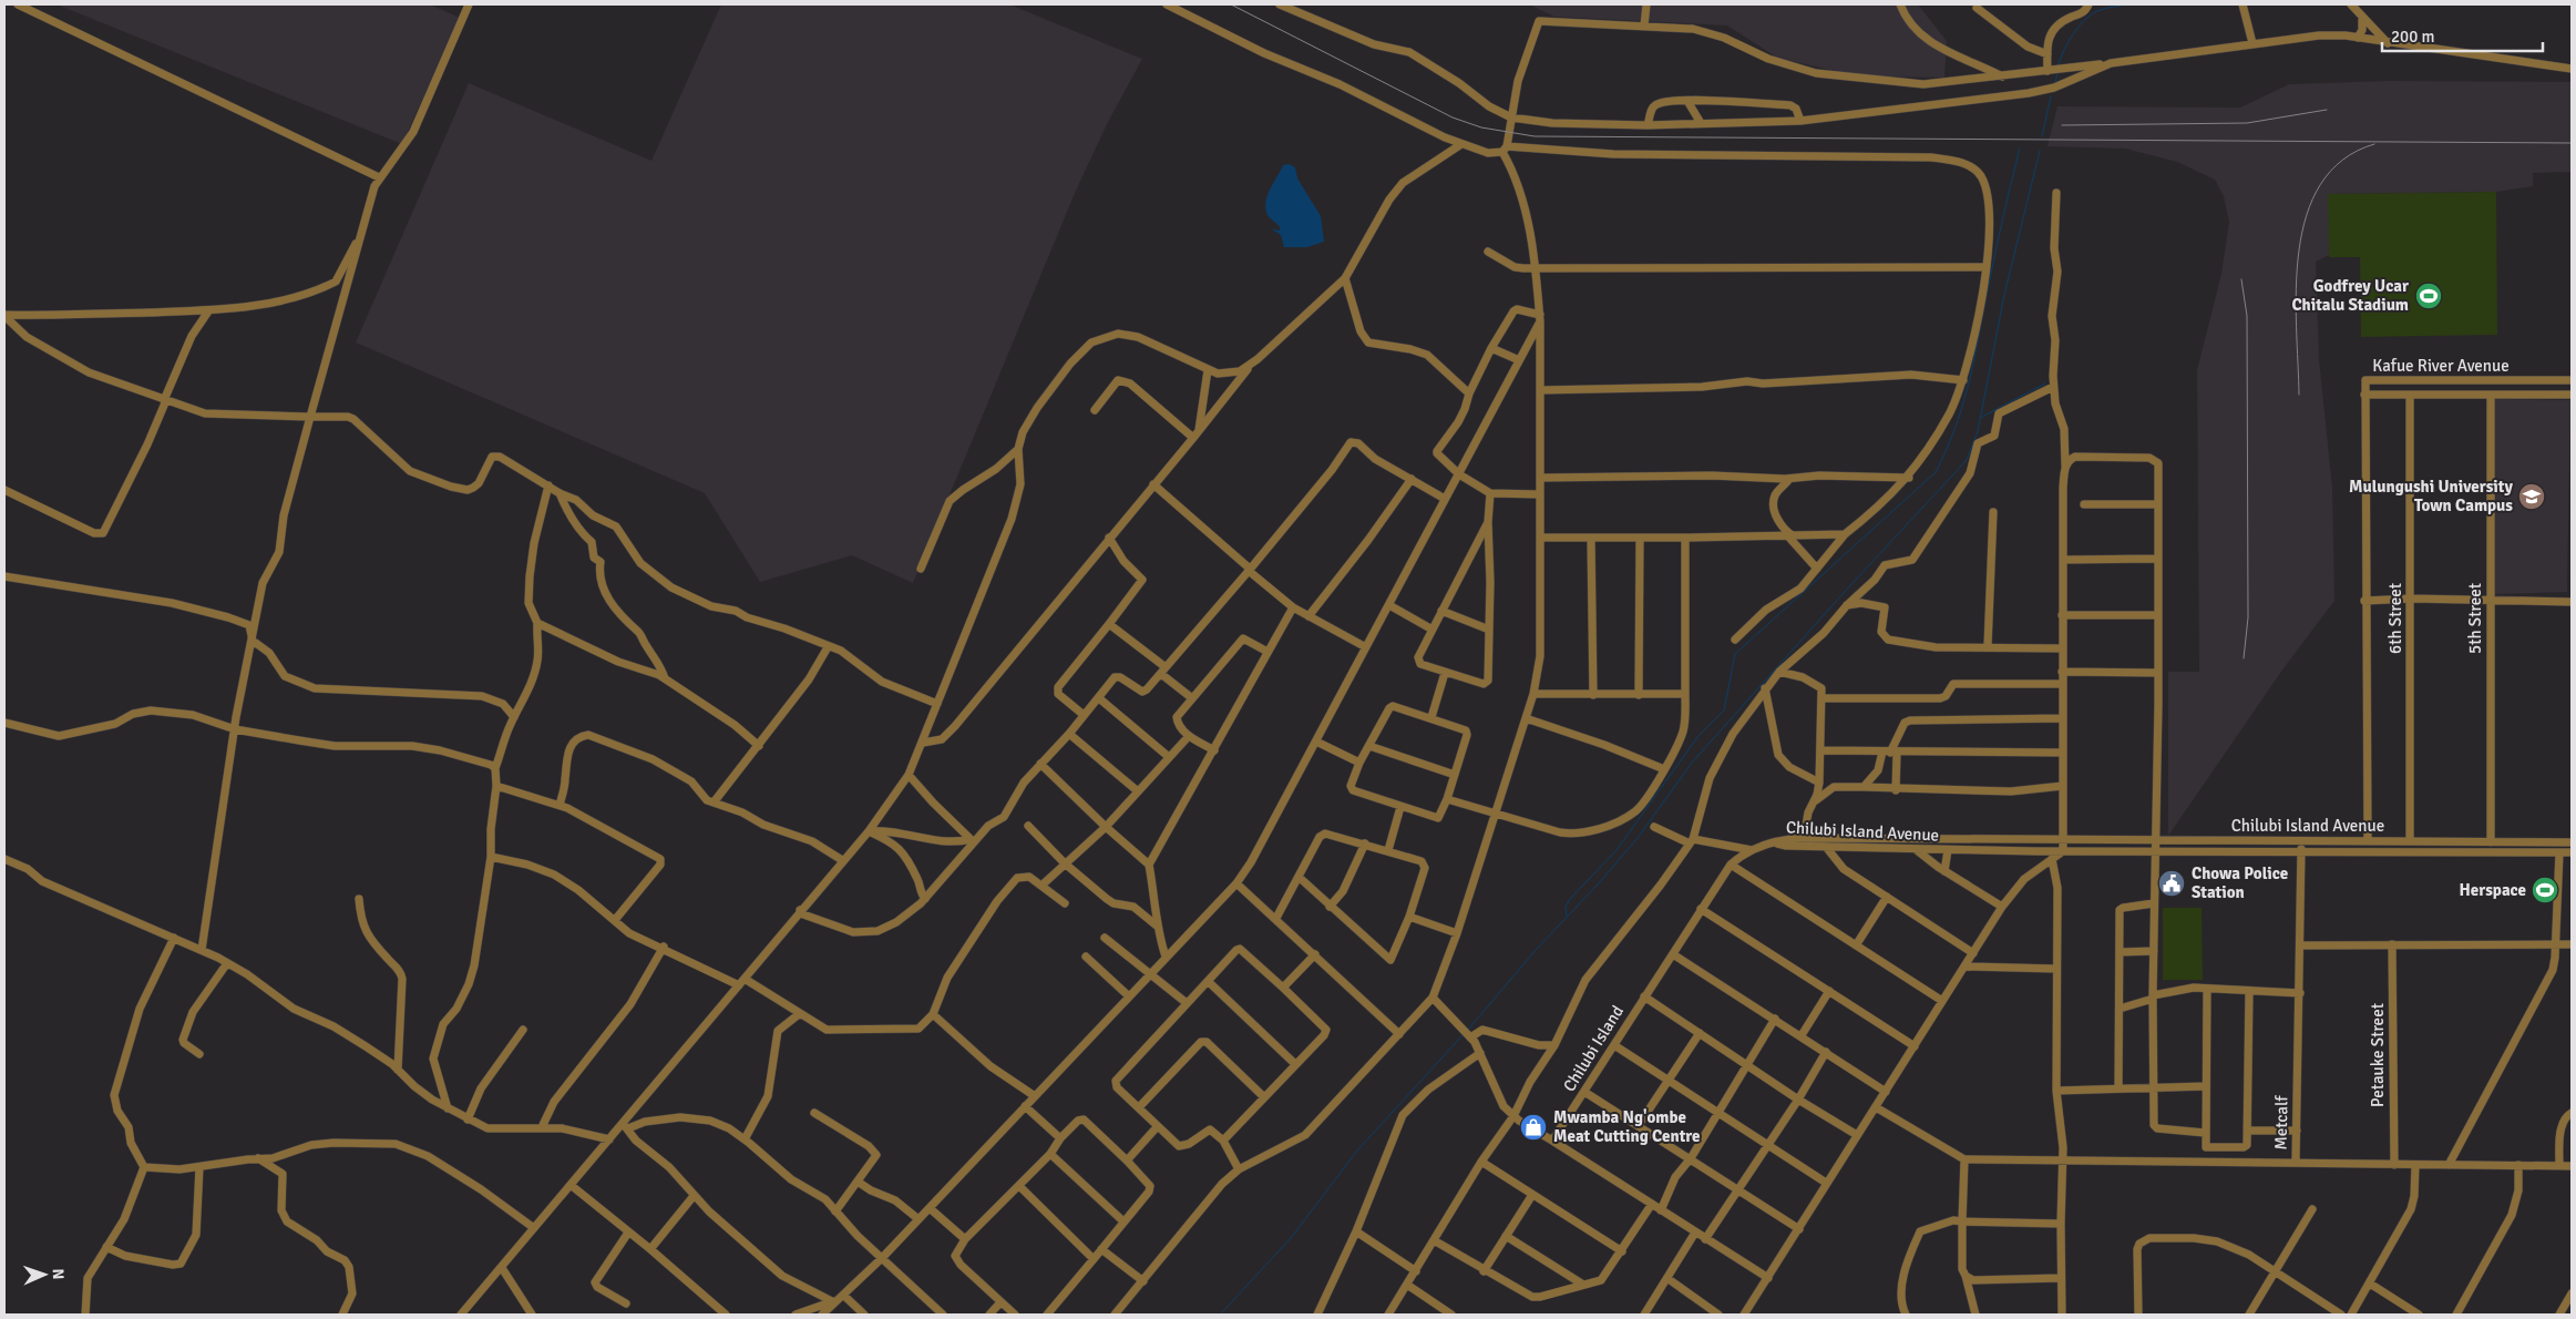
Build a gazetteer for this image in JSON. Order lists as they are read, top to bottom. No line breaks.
{"streets":{"street":["Kafue River Avenue","6th Street","5th Street","Chilubi Island Avenue","Chilubi Island","Petauke Street","Metcalf"]},"crossings":[["Kafue River Avenue","6th Street"],["Kafue River Avenue","5th Street"],["6th Street","Chilubi Island Avenue"],["5th Street","Chilubi Island Avenue"],["Chilubi Island Avenue","Chilubi Island"],["Chilubi Island Avenue","Metcalf"],["Petauke Street","Metcalf"]],"places":{"sports":["Godfrey Ucar Chitalu Stadium","Herspace"],"school or university":["Mulungushi University Town Campus"],"public building":["Chowa Police Station"],"shop":["Mwamba Ng'ombe Meat Cutting Centre"]},"scale_bar":"200 m","north":"right"}
